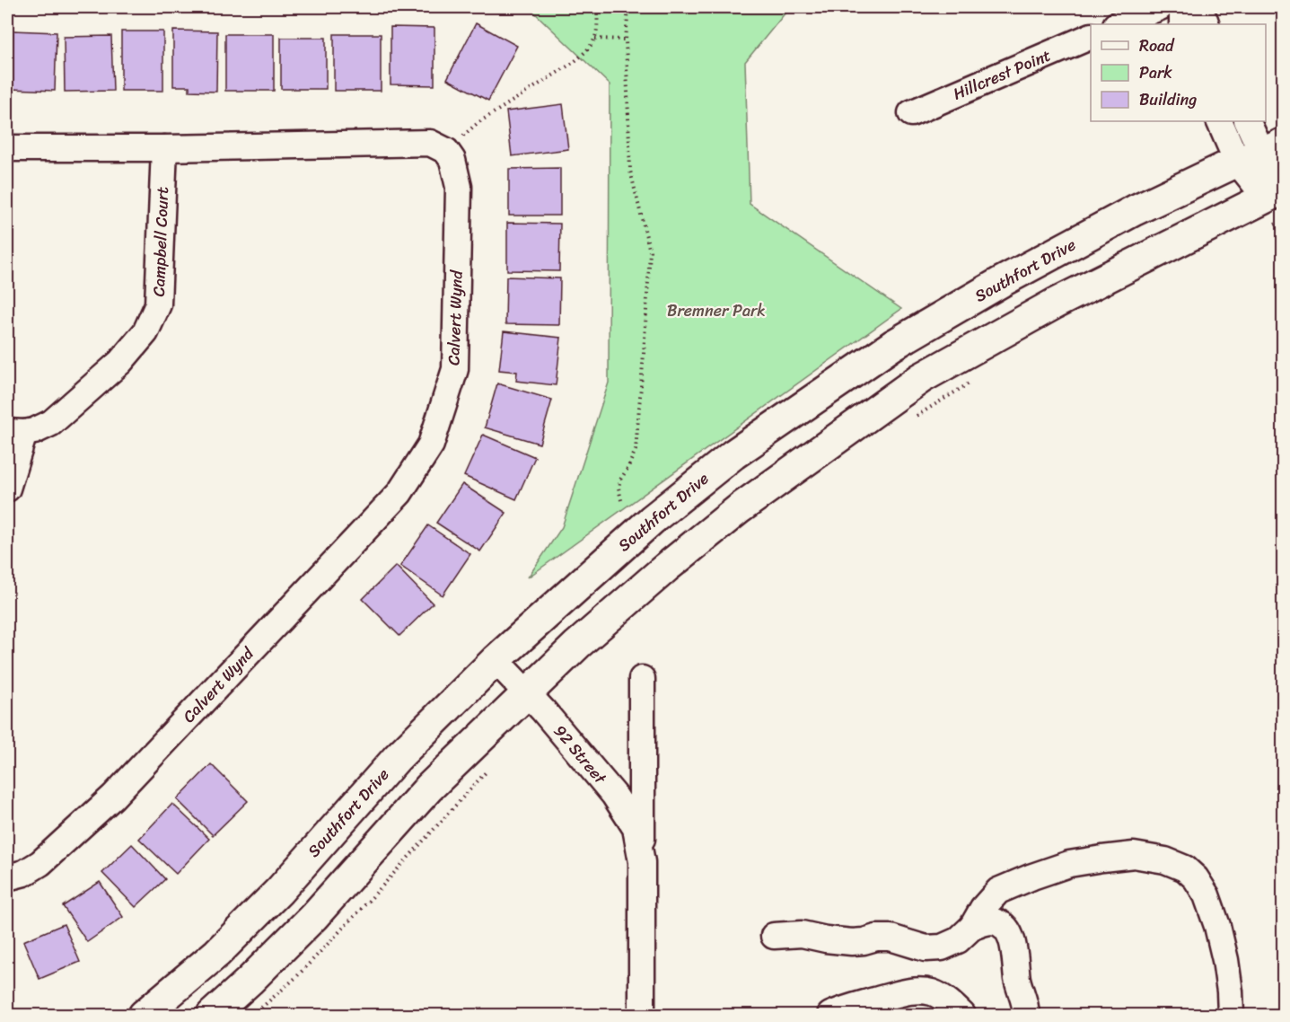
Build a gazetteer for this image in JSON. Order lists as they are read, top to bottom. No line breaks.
{"streets":{"main road":["Southfort Drive"],"street":["Hillcrest Point","Campbell Court","Calvert Wynd","92 Street"]},"crossings":[["Southfort Drive","92 Street"]],"parks":["Bremner Park"],"legend":["Road","Park","Building"]}
